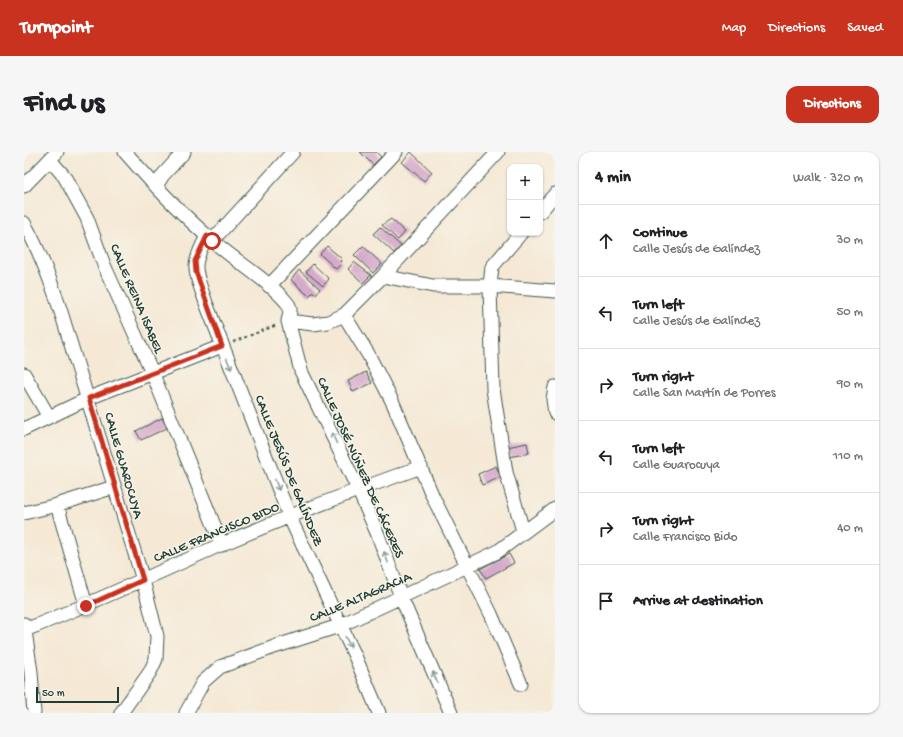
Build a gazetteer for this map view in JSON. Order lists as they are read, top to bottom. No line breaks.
{"streets":{"street":["CALLE REINA ISABEL","CALLE GUAROCUYA","CALLE JOSÉ NÚÑEZ DE CÁCERES","CALLE JESÚS DE GALÍNDEZ","CALLE FRANCISCO BIDO","CALLE ALTAGRACIA"]},"crossings":[["CALLE REINA ISABEL","CALLE FRANCISCO BIDO"],["CALLE GUAROCUYA","CALLE FRANCISCO BIDO"],["CALLE JOSÉ NÚÑEZ DE CÁCERES","CALLE JESÚS DE GALÍNDEZ"],["CALLE JOSÉ NÚÑEZ DE CÁCERES","CALLE FRANCISCO BIDO"],["CALLE JOSÉ NÚÑEZ DE CÁCERES","CALLE ALTAGRACIA"],["CALLE JESÚS DE GALÍNDEZ","CALLE FRANCISCO BIDO"],["CALLE JESÚS DE GALÍNDEZ","CALLE ALTAGRACIA"]],"one_way":["CALLE JESÚS DE GALÍNDEZ"],"scale_bar":"50 m","page":{"header":"Turnpoint","nav":["Map","Directions","Saved"],"buttons":"Directions","title":"Find us","heading":["4 min","Walk · 320 m"],"map_buttons":["+","−"],"list":[["Continue","Calle Jesús de Galíndez","30 m"],["Turn left","Calle Jesús de Galíndez","50 m"],["Turn right","Calle San Martín de Porres","90 m"],["Turn left","Calle Guarocuya","110 m"],["Turn right","Calle Francisco Bido","40 m"],"Arrive at destination"],"scale":"50 m"}}
